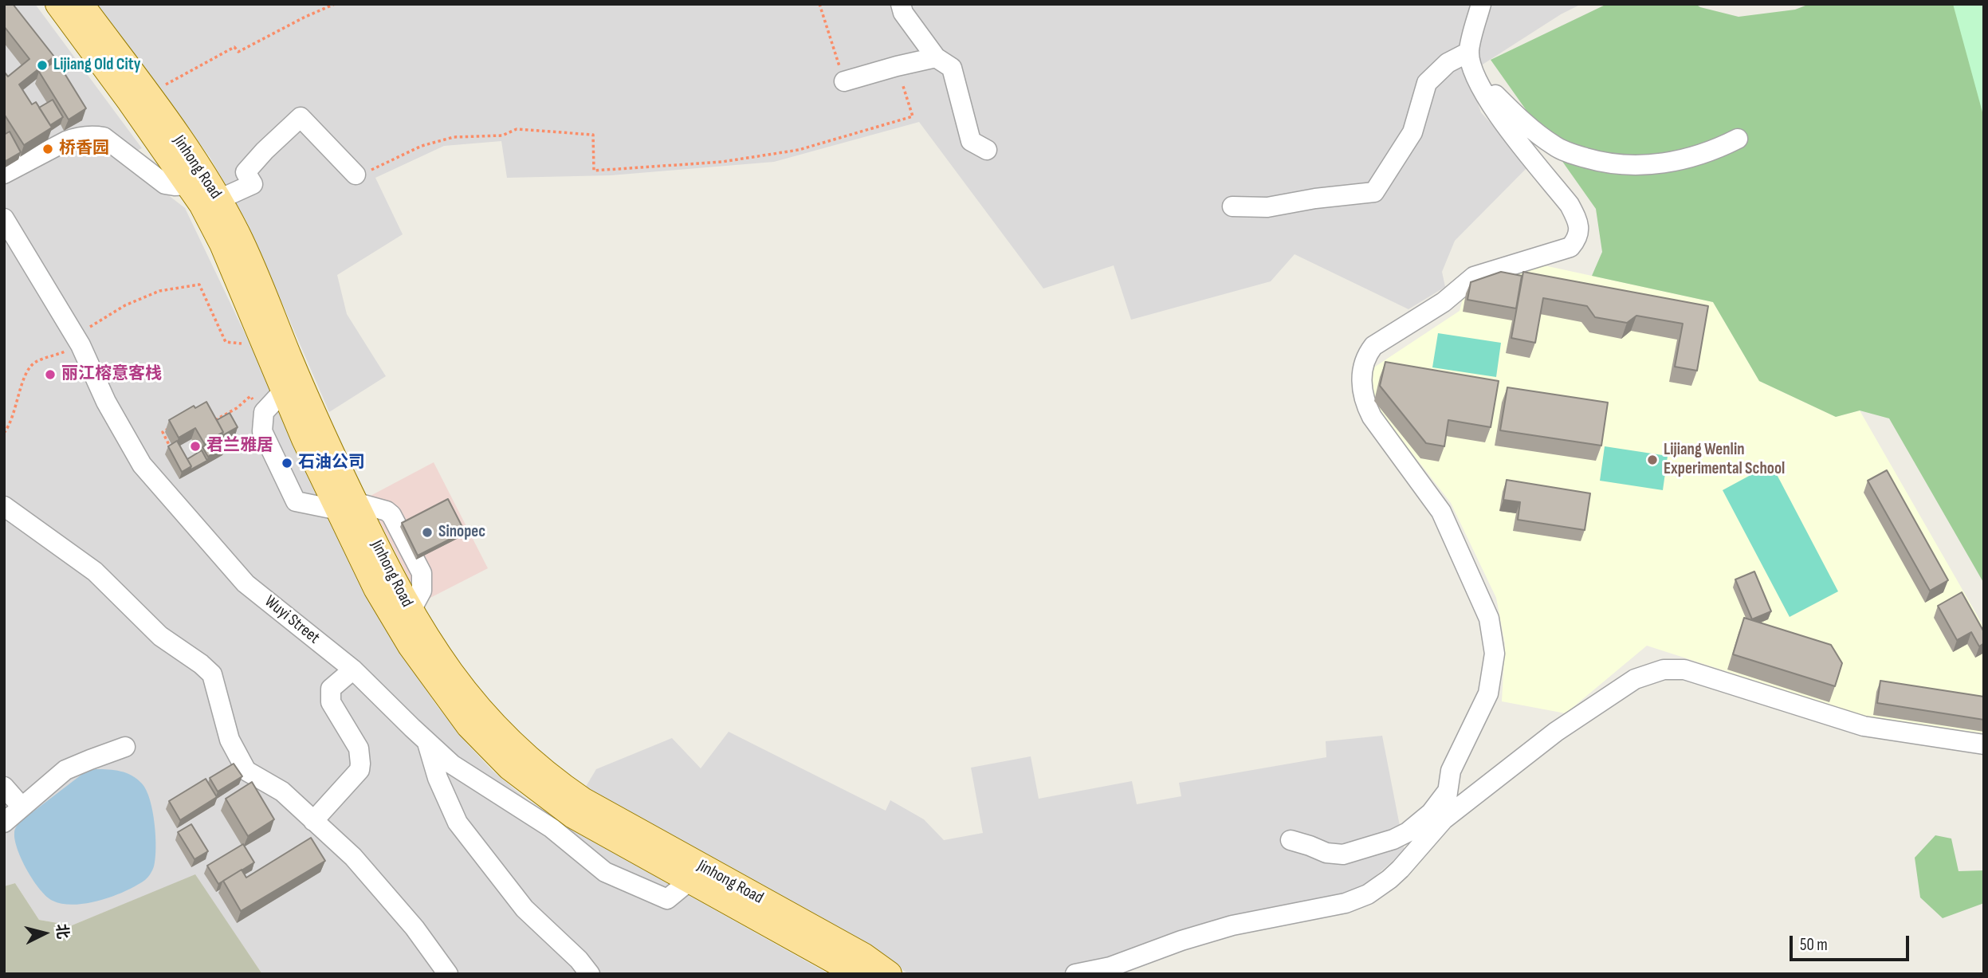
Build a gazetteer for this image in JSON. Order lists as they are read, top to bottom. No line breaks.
{"streets":{"main road":["Jinhong Road"],"street":["Wuyi Street"]},"crossings":[["Jinhong Road","Wuyi Street"]],"places":["Lijiang Old City","桥香园","丽江榕意客栈","君兰雅居","Lijiang Wenlin Experimental School","石油公司","Sinopec"],"scale_bar":"50 m","north":"right"}
